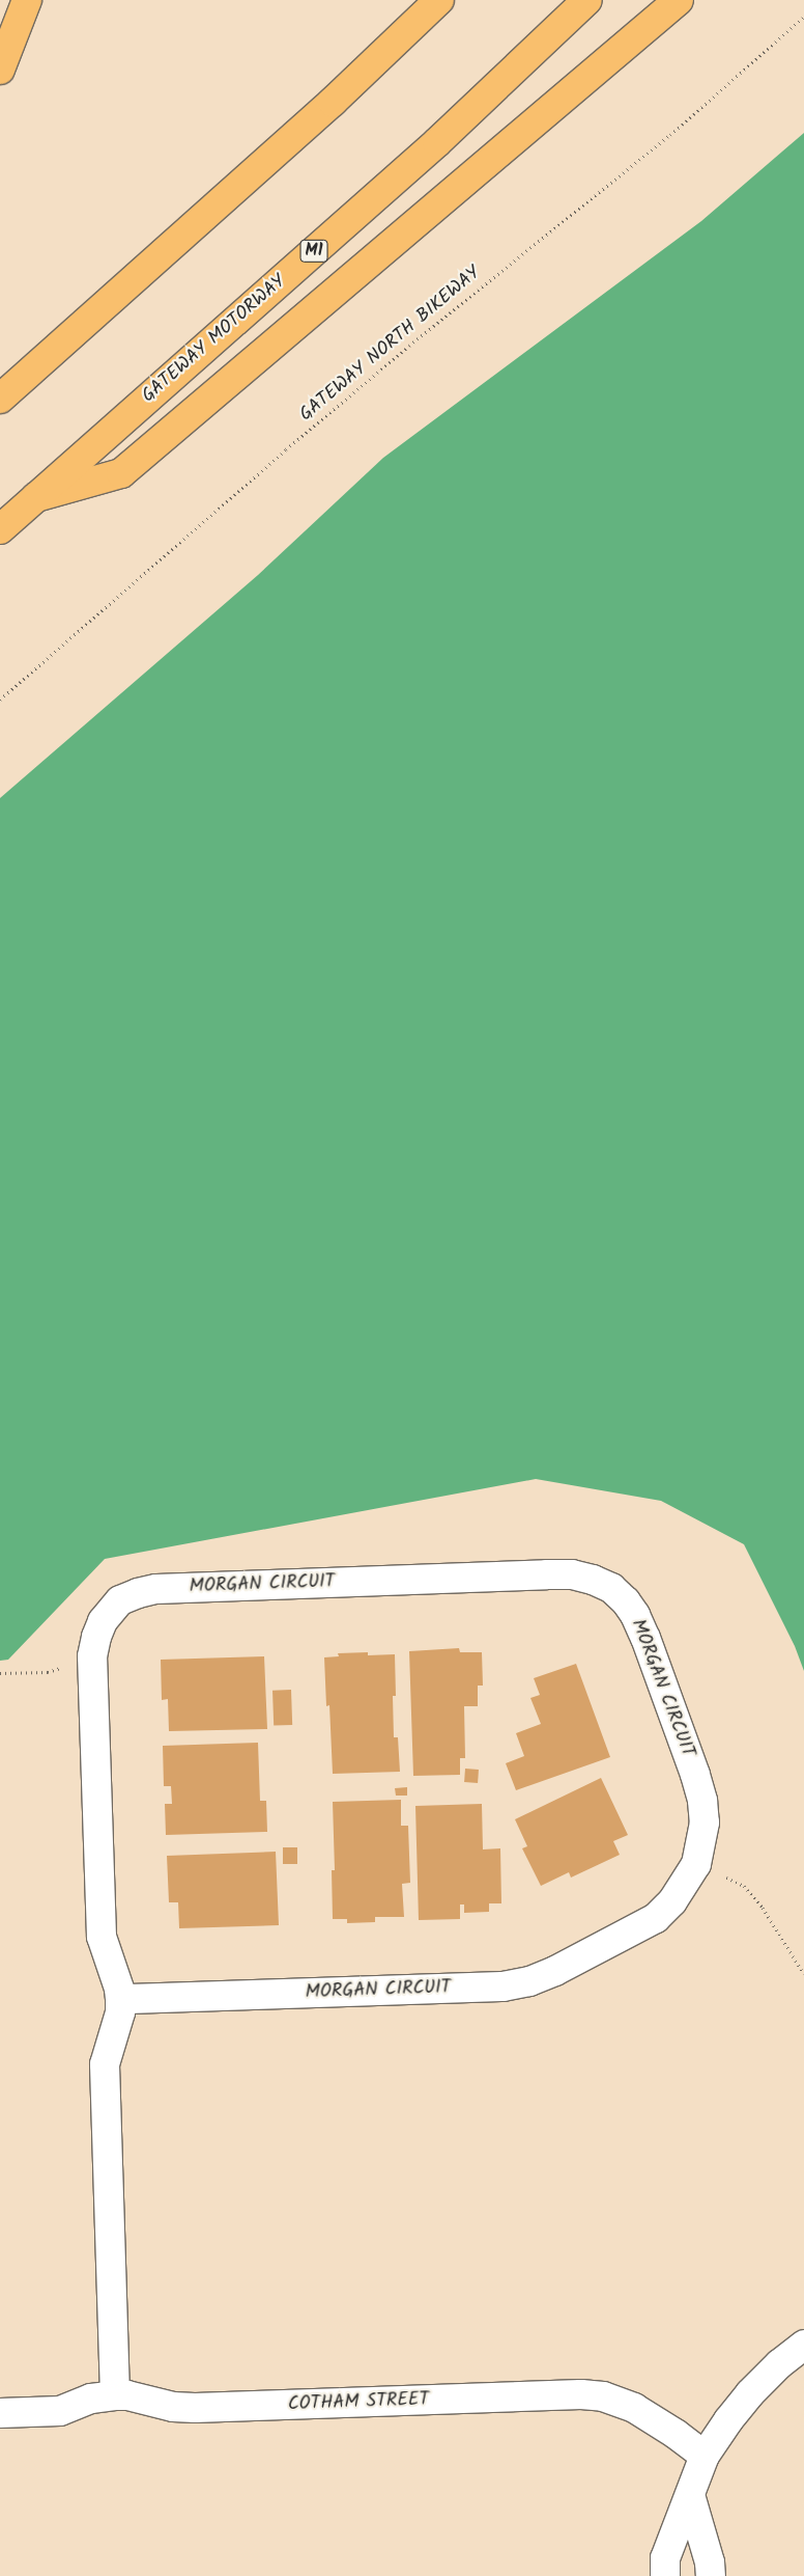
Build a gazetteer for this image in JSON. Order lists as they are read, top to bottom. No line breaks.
{"streets":{"highway":["M1","GATEWAY MOTORWAY"],"street":["MORGAN CIRCUIT","COTHAM STREET"],"path":["GATEWAY NORTH BIKEWAY"]},"crossings":[["MORGAN CIRCUIT","COTHAM STREET"]]}
